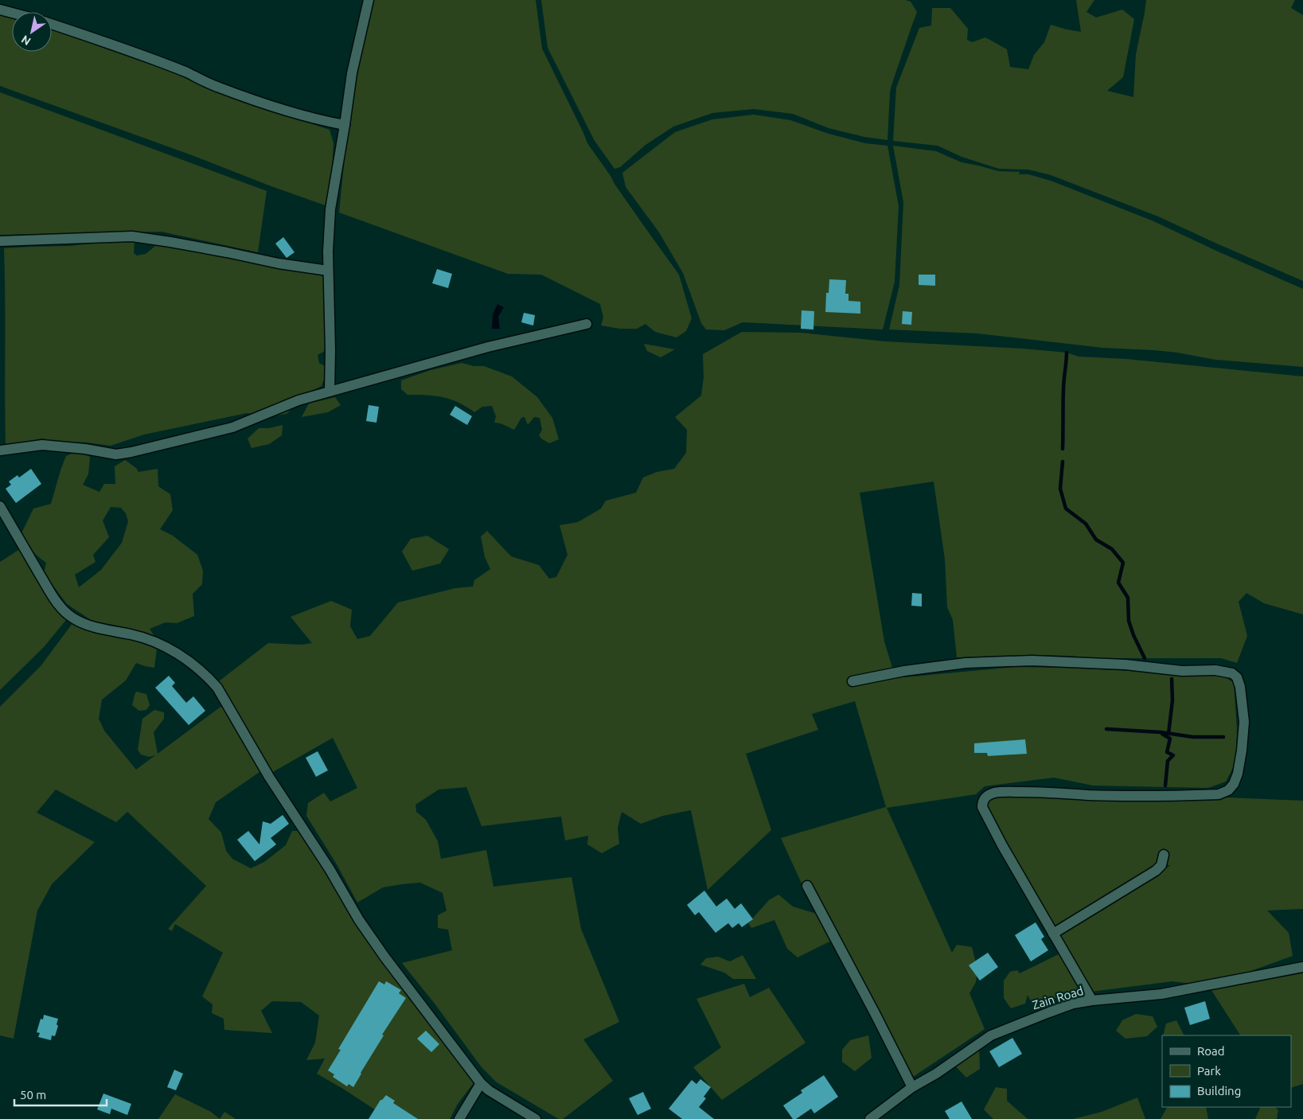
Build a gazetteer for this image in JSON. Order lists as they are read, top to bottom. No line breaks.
{"streets":{"street":["Zain Road"]},"legend":["Road","Park","Building"],"scale_bar":"50 m","north":"bottom left"}
